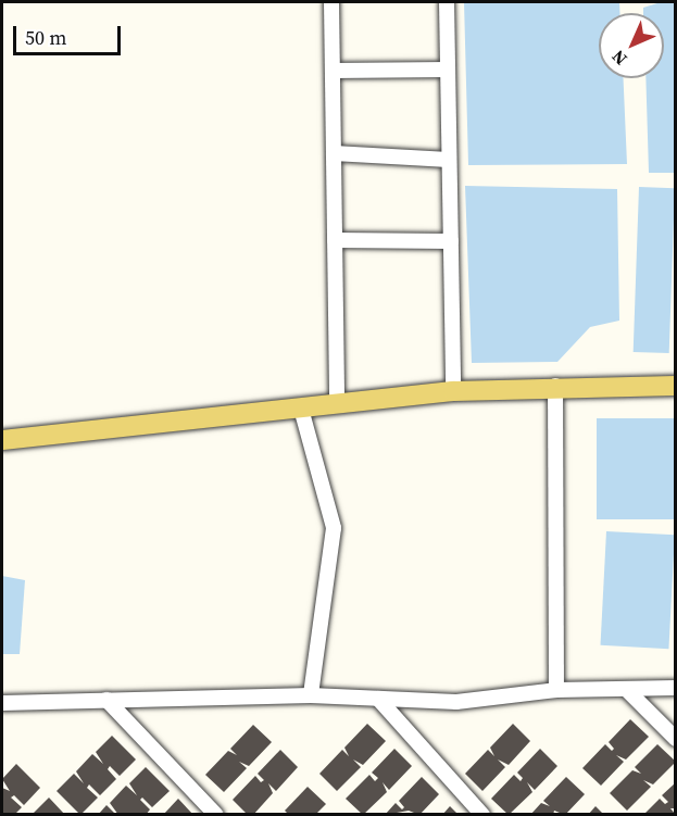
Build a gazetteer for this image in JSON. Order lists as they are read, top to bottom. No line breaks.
{"scale_bar":"50 m","north":"bottom left"}
